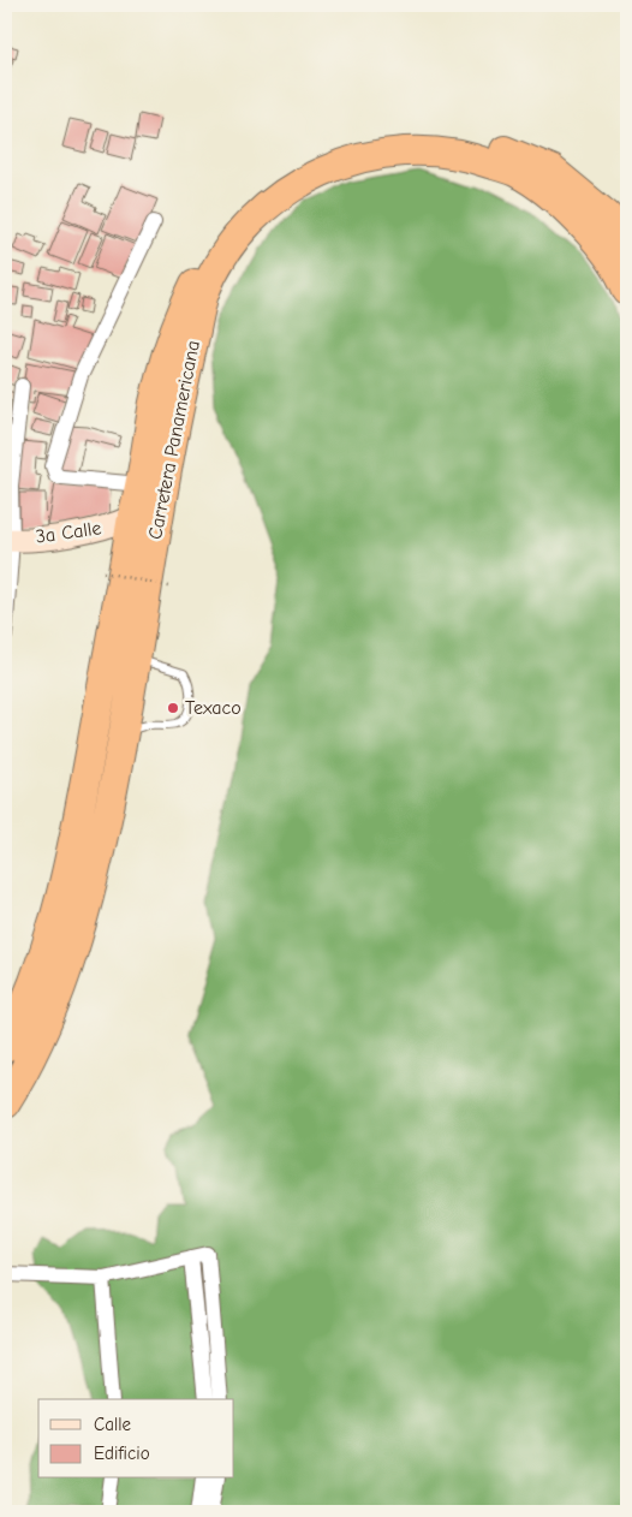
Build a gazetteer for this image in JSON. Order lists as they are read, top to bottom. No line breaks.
{"streets":{"highway":["Carretera Panamericana"],"street":["3a Calle"]},"crossings":[["Carretera Panamericana","3a Calle"]],"places":["Texaco"],"legend":["Calle","Edificio"]}
